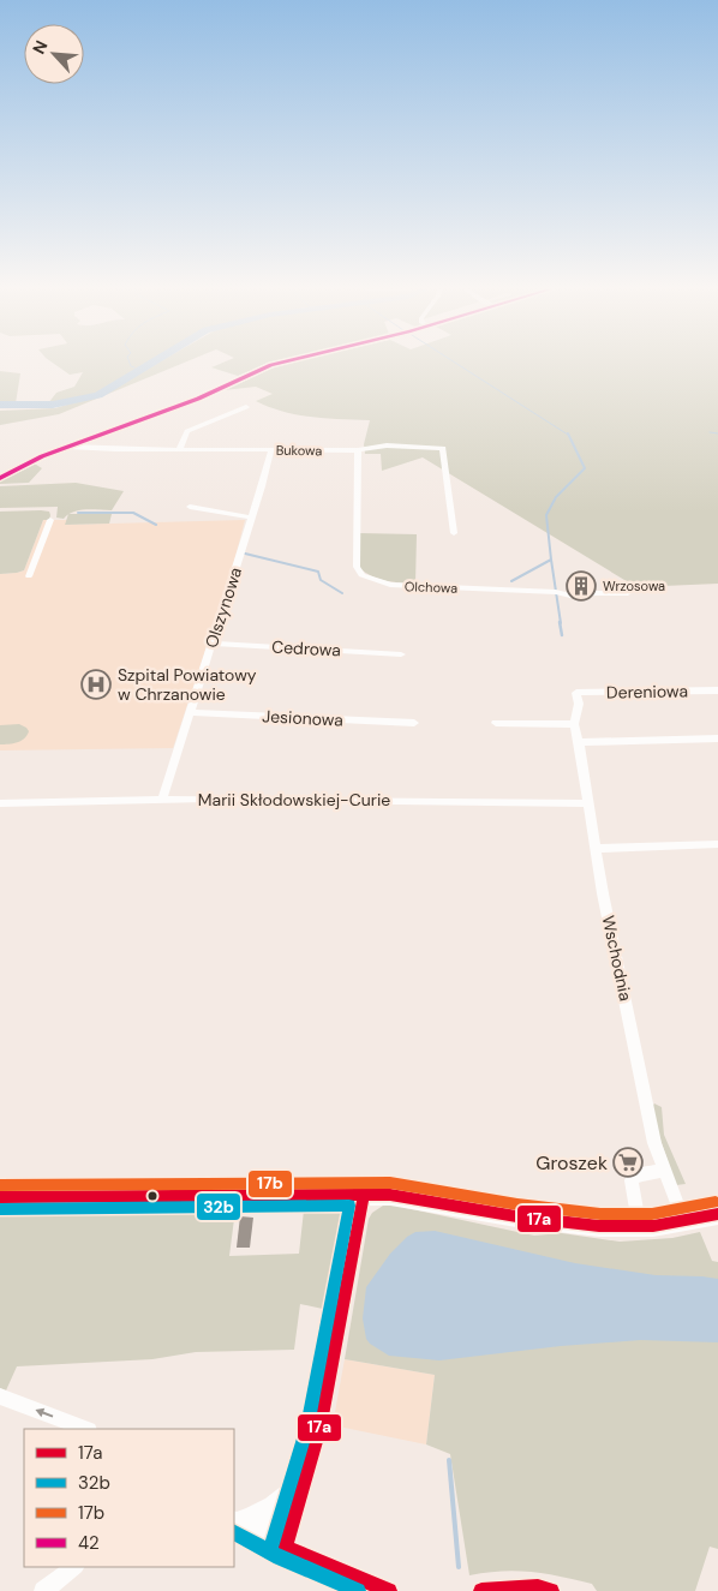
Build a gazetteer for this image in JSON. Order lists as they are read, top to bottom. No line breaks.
{"streets":{"street":["Bukowa","Olchowa","Olszynowa","Cedrowa","Dereniowa","Jesionowa","Marii Skłodowskiej-Curie","Wschodnia"]},"crossings":[["Bukowa","Olchowa"],["Bukowa","Olszynowa"],["Olszynowa","Cedrowa"],["Olszynowa","Jesionowa"],["Olszynowa","Marii Skłodowskiej-Curie"],["Dereniowa","Wschodnia"],["Marii Skłodowskiej-Curie","Wschodnia"]],"places":{"building":["Wrzosowa"],"hospital":["Szpital Powiatowy w Chrzanowie"],"supermarket":["Groszek"]},"lines":["transit line 42","transit line 17b","transit line 17a","transit line 32b"],"legend":["17a","32b","17b","42"],"north":"top left"}
